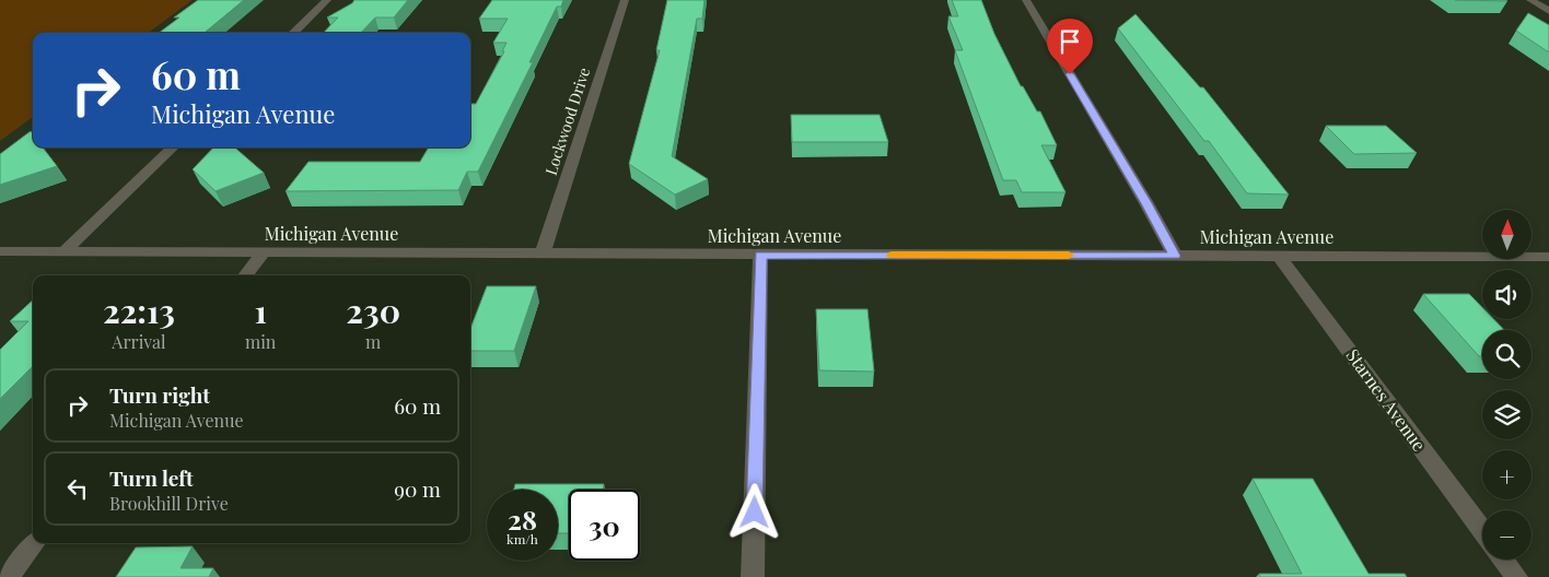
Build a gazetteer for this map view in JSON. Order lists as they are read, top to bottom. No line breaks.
{"streets":{"street":["Lockwood Drive","Michigan Avenue","Starnes Avenue"]},"crossings":[["Lockwood Drive","Michigan Avenue"],["Michigan Avenue","Starnes Avenue"]],"north":"top","page":{"turn":["60 m","Michigan Avenue"],"map_buttons":["+","−"],"eta":["22:13","Arrival","1","min","230","m"],"list":[{"name":"Turn right","note":"Michigan Avenue","value":"60 m"},{"name":"Turn left","note":"Brookhill Drive","value":"90 m"}],"speed":"28 km/h","limit":"30"}}
